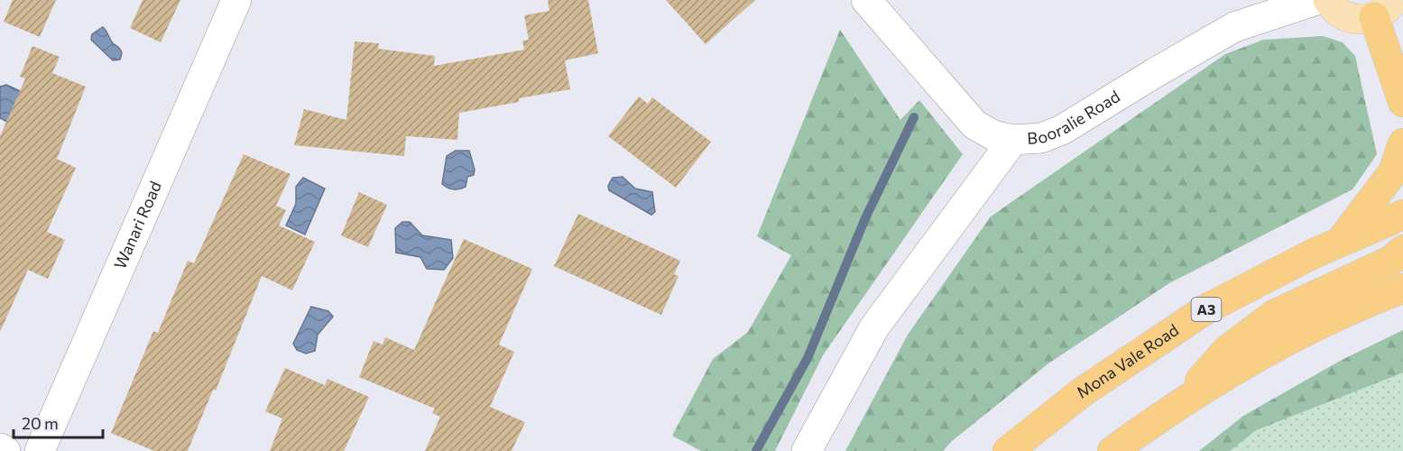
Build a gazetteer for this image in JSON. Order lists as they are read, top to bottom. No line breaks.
{"streets":{"highway":["A3","Mona Vale Road"],"street":["Booralie Road","Wanari Road"]},"scale_bar":"20 m"}
